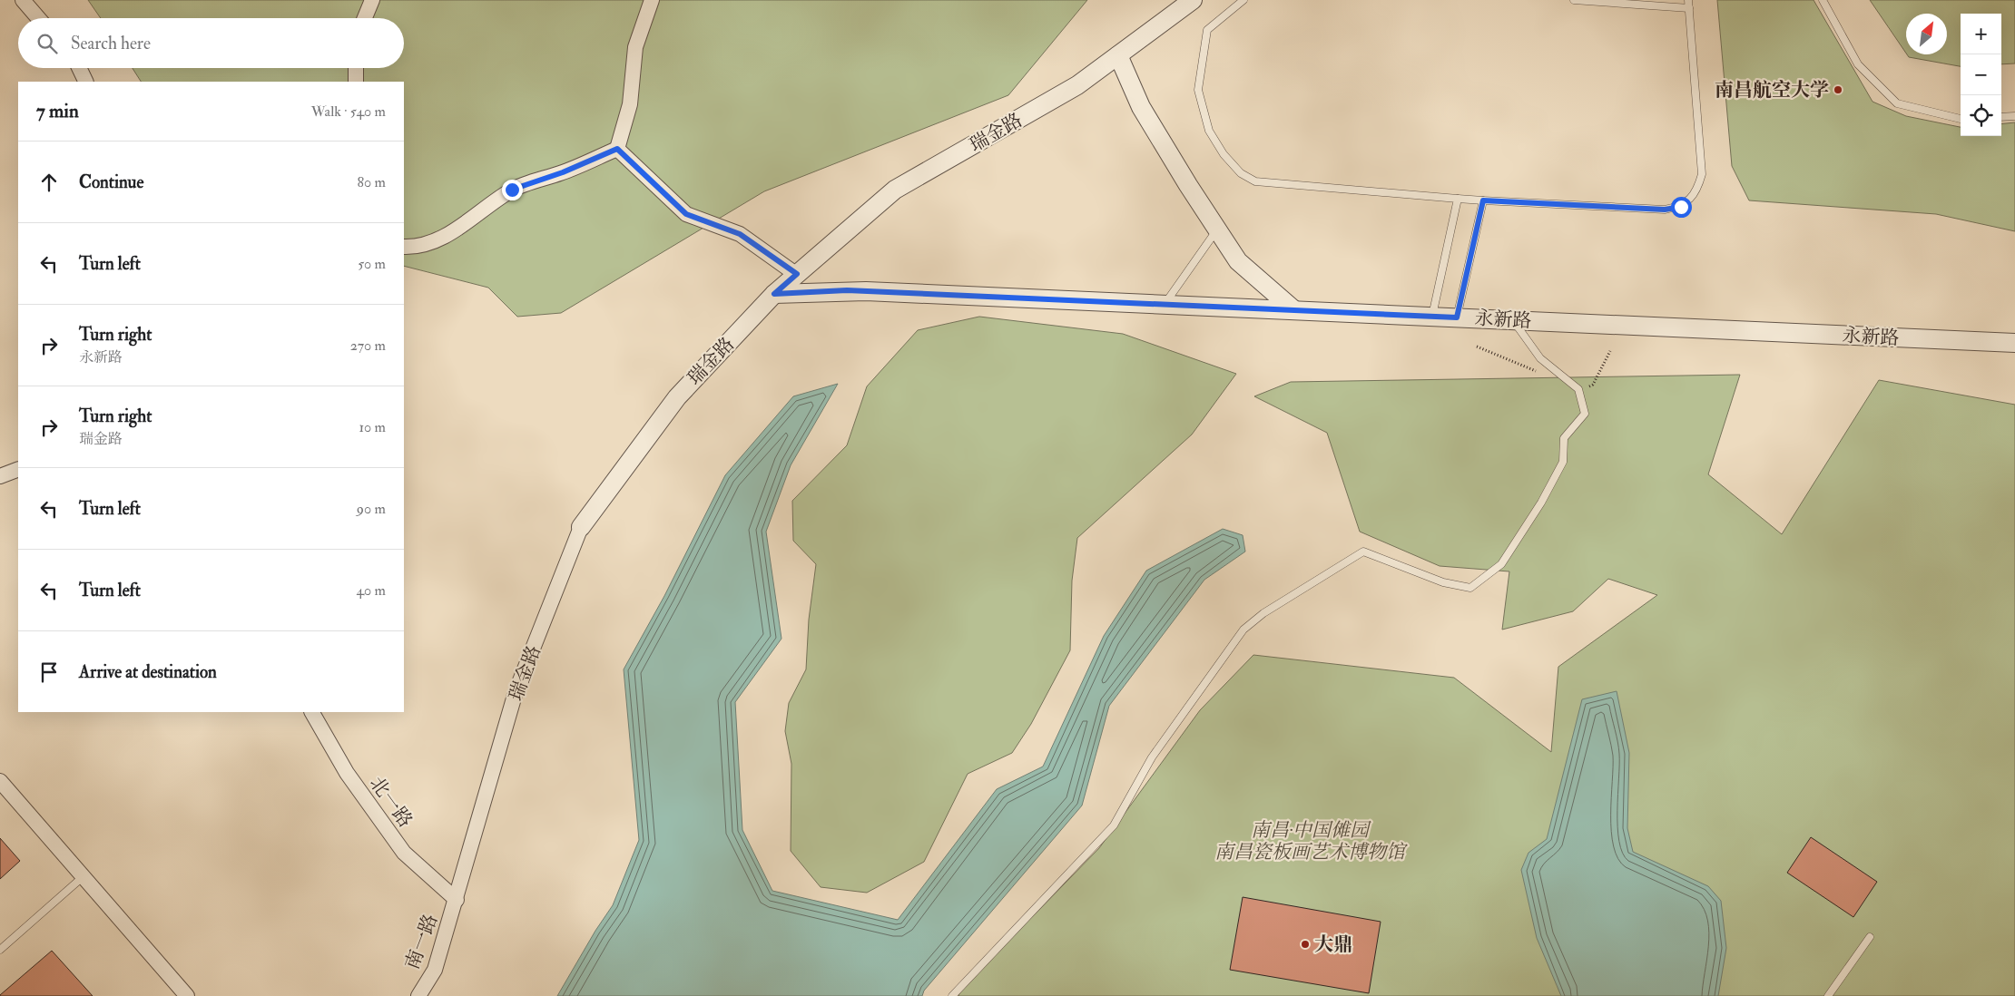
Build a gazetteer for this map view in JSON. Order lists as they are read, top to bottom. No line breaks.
{"streets":{"street":["瑞金路","永新路","北一路","南一路"]},"crossings":[["瑞金路","永新路"],["瑞金路","北一路"],["瑞金路","南一路"],["北一路","南一路"]],"parks":["南昌·中国傩园 南昌瓷板画艺术博物馆"],"places":["南昌航空大学","大鼎"],"north":"top right","page":{"map_buttons":["+","−"],"search":"Search here","heading":["7 min","Walk · 540 m"],"list":[["Continue","80 m"],["Turn left","50 m"],["Turn right","永新路","270 m"],["Turn right","瑞金路","10 m"],["Turn left","90 m"],["Turn left","40 m"],"Arrive at destination"]}}
